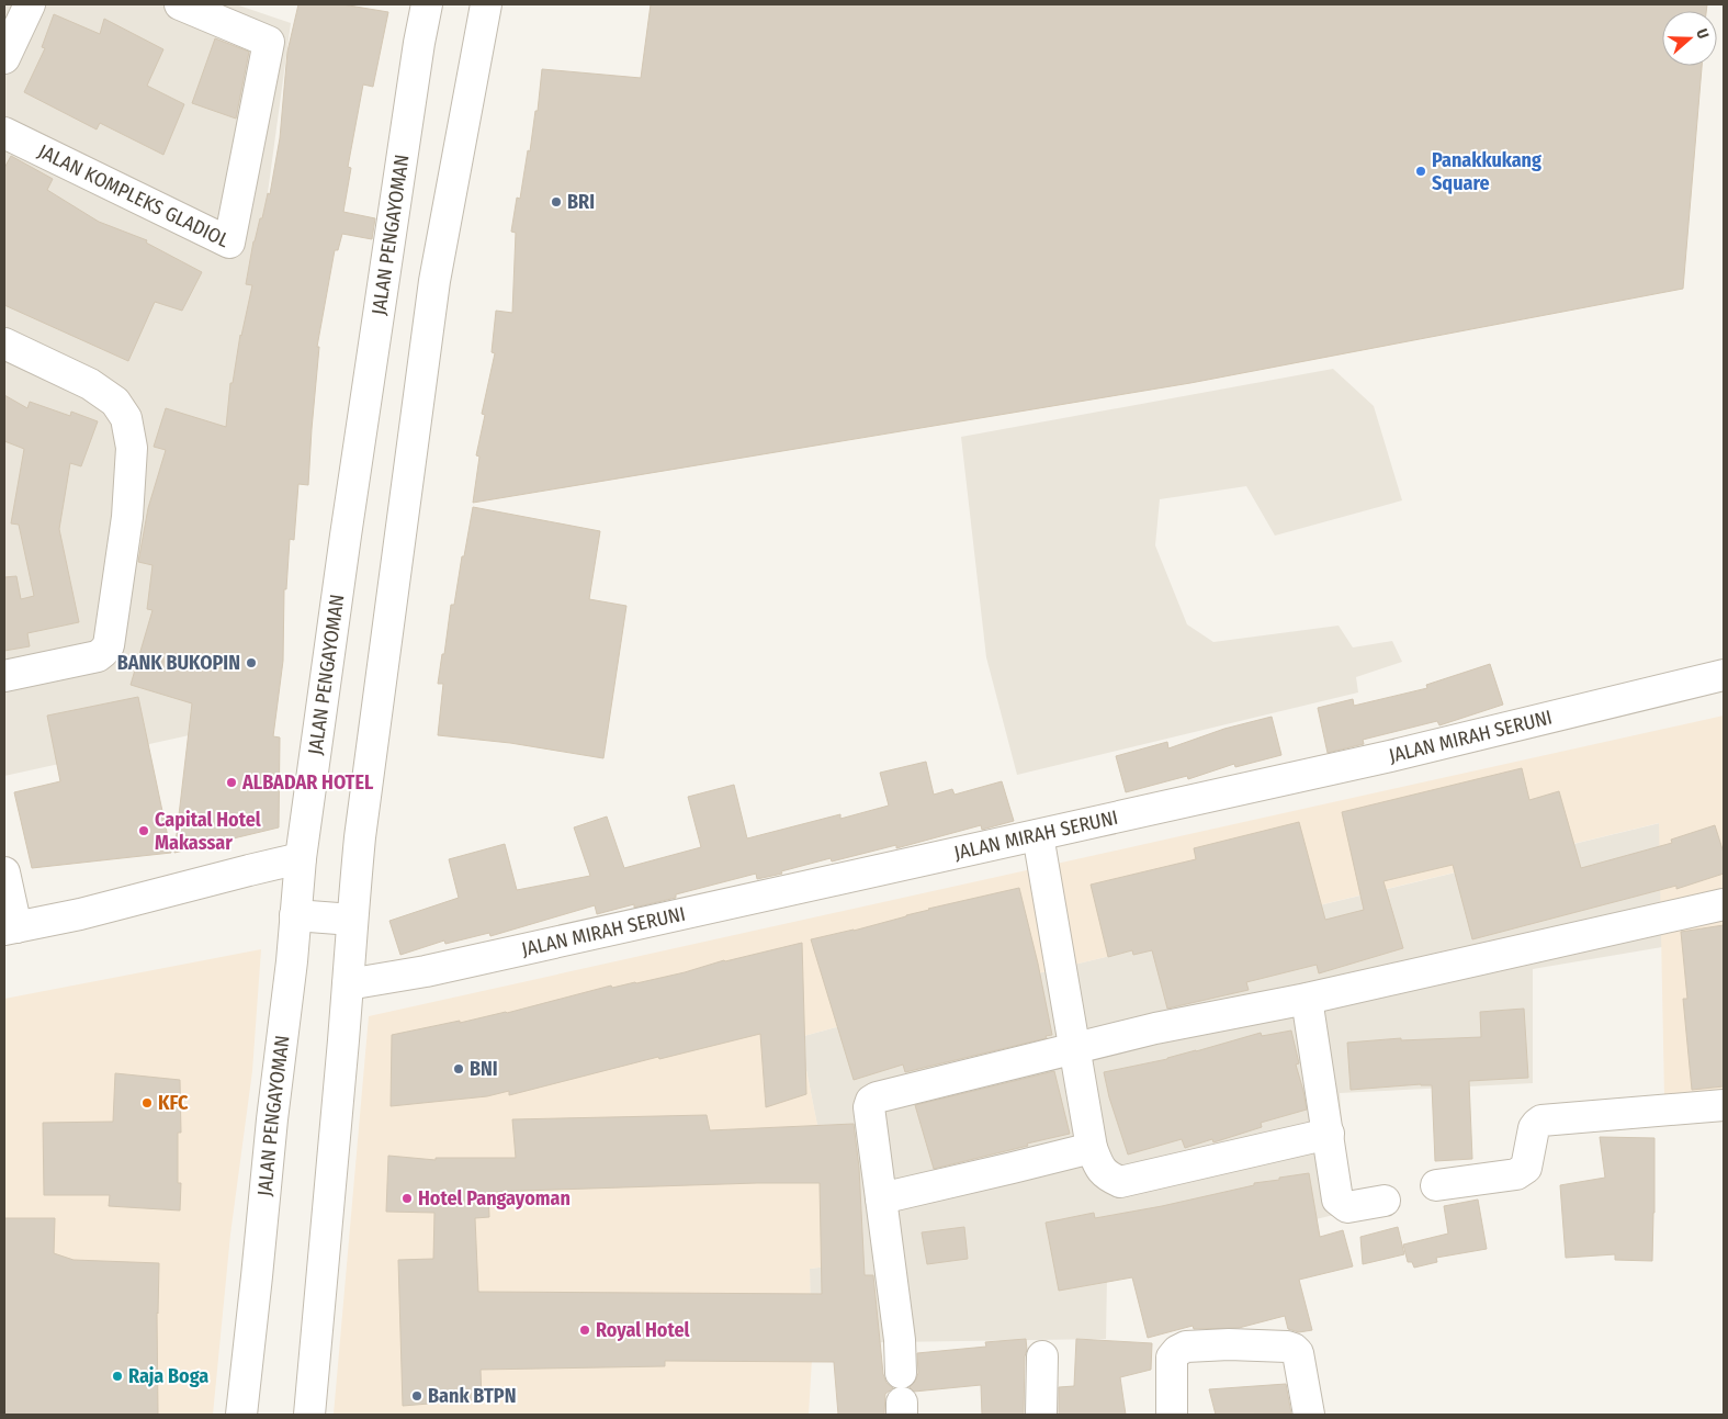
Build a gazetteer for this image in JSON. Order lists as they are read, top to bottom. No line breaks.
{"streets":{"street":["JALAN KOMPLEKS GLADIOL","JALAN PENGAYOMAN","JALAN MIRAH SERUNI"]},"places":["Panakkukang Square","BRI","BANK BUKOPIN","ALBADAR HOTEL","Capital Hotel Makassar","BNI","KFC","Hotel Pangayoman","Royal Hotel","Raja Boga","Bank BTPN"],"north":"right"}
